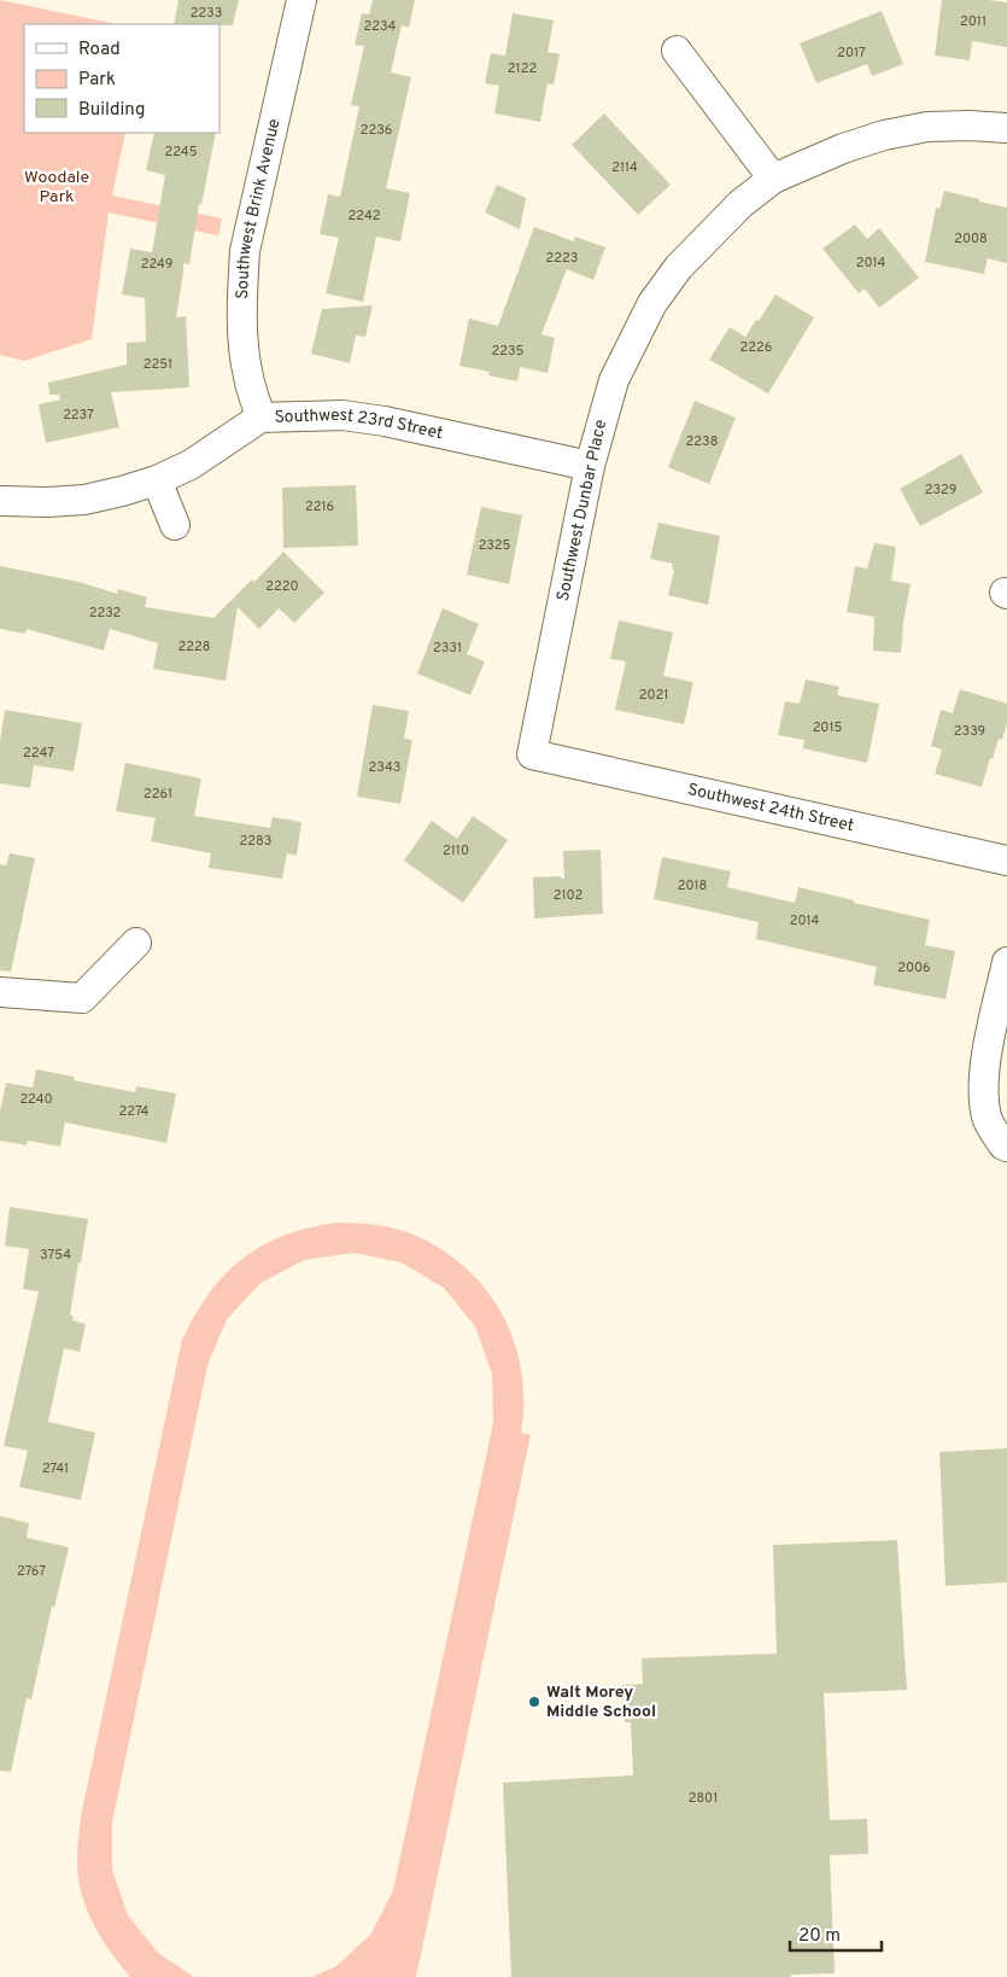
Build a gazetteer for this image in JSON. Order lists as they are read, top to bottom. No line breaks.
{"streets":{"street":["Southwest Brink Avenue","Southwest 23rd Street","Southwest Dunbar Place","Southwest 24th Street"]},"crossings":[["Southwest Brink Avenue","Southwest 23rd Street"],["Southwest 23rd Street","Southwest Dunbar Place"],["Southwest Dunbar Place","Southwest 24th Street"]],"parks":["Woodale Park"],"places":["Walt Morey Middle School"],"house_numbers":["2233","2011","2234","2017","2122","2236","2245","2114","2242","2008","2223","2014","2249","2226","2235","2251","2237","2238","2329","2216","2325","2220","2232","2228","2331","2021","2015","2339","2247","2343","2261","2283","2110","2018","2102","2014","2006","2240","2274","3754","2741","2767","2801"],"legend":["Road","Park","Building"],"scale_bar":"20 m"}
